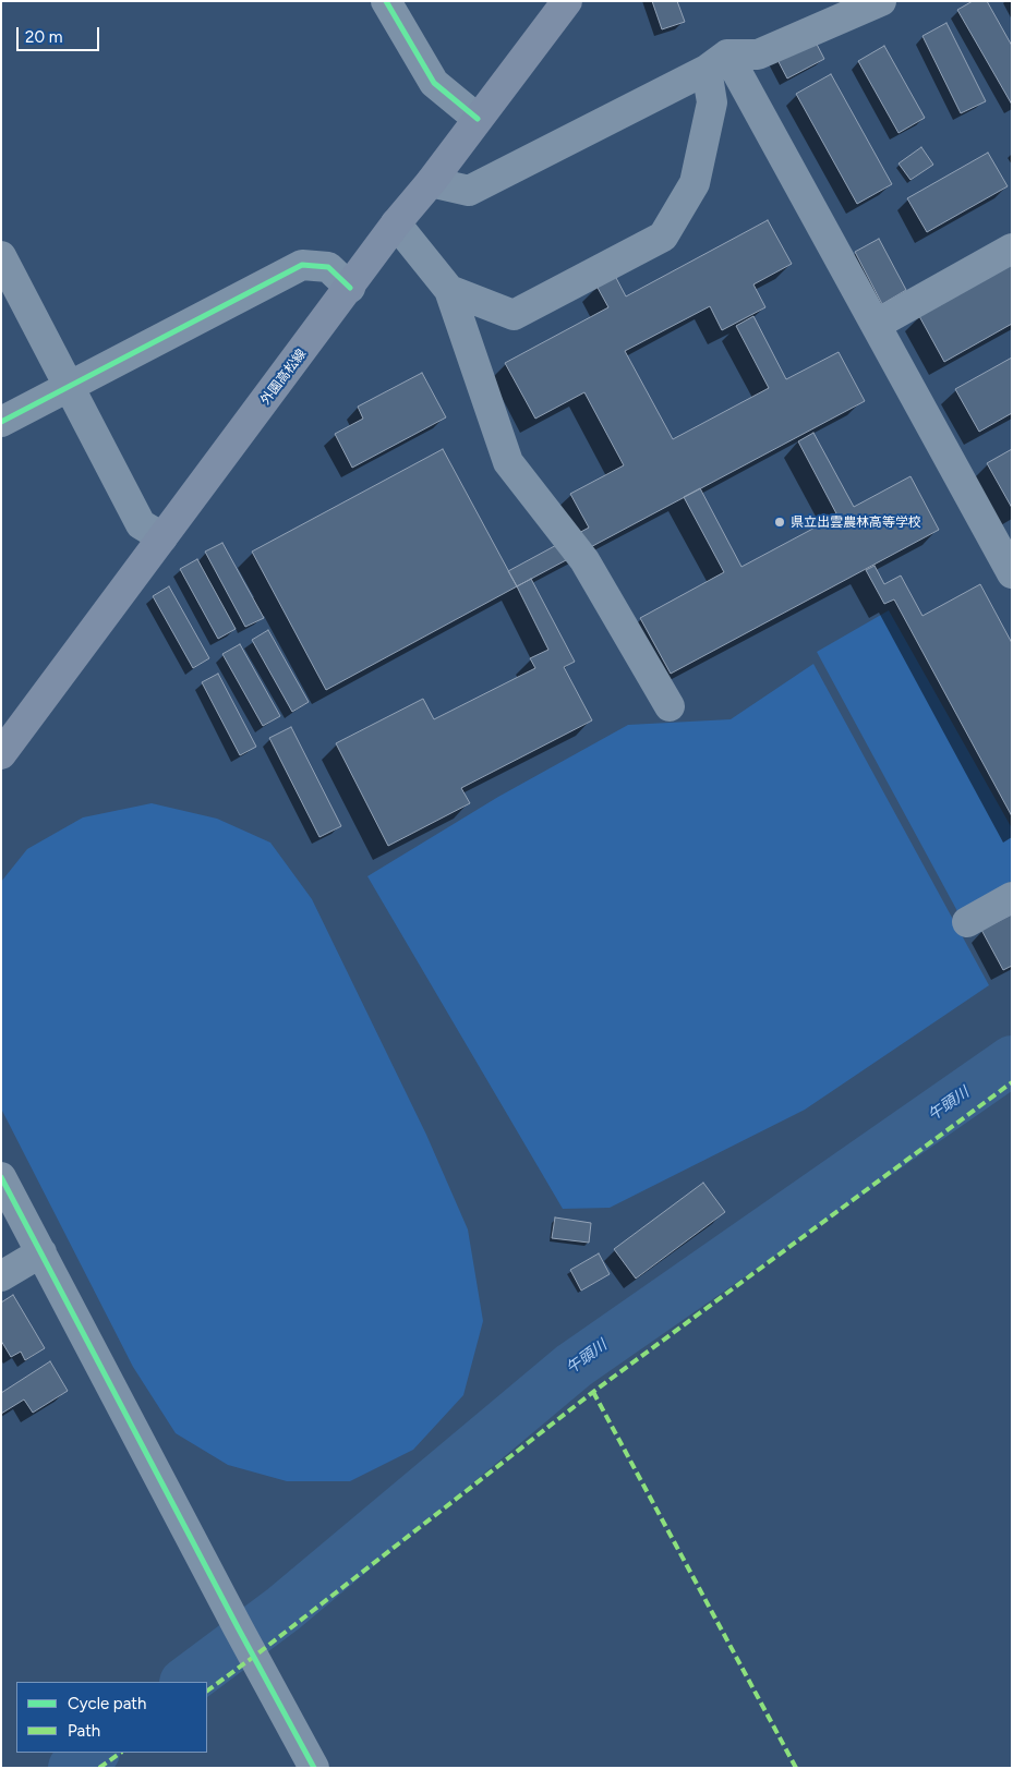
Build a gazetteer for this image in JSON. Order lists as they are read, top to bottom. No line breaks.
{"streets":{"main road":["外園高松線"]},"water":["午頭川"],"places":["県立出雲農林高等学校"],"legend":["Cycle path","Path"],"scale_bar":"20 m"}
